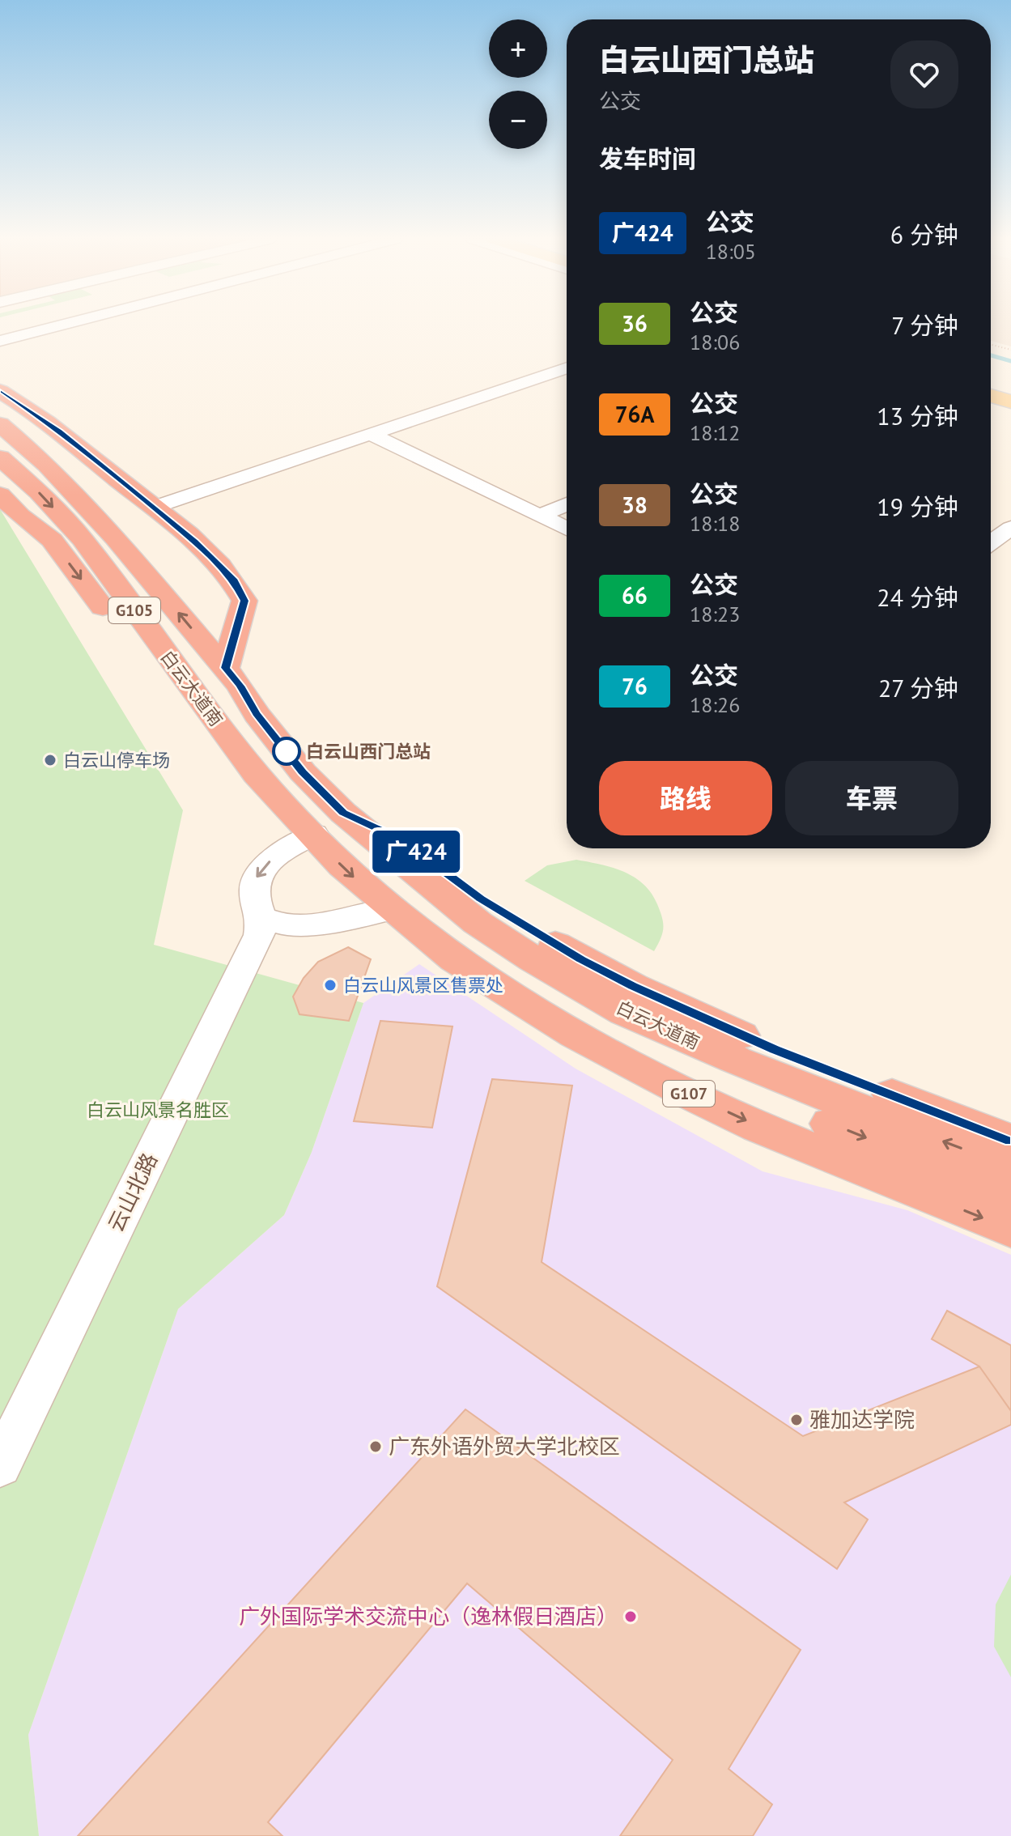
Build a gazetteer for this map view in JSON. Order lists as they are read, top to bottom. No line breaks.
{"streets":{"highway":["G105","白云大道南","G107"],"street":["云山北路"]},"parks":["白云山风景名胜区"],"places":["白云山西门总站","白云山停车场","白云山风景区售票处","雅加达学院","广东外语外贸大学北校区","广外国际学术交流中心（逸林假日酒店）"],"lines":["bus line 广424"],"page":{"on_map":"广424","map_buttons":["+","−"],"heading":[["白云山西门总站","公交"],"发车时间"],"list":[{"mark":"广424","name":"公交","note":"18:05","value":"6 分钟"},{"mark":"36","name":"公交","note":"18:06","value":"7 分钟"},{"mark":"76A","name":"公交","note":"18:12","value":"13 分钟"},{"mark":"38","name":"公交","note":"18:18","value":"19 分钟"},{"mark":"66","name":"公交","note":"18:23","value":"24 分钟"},{"mark":"76","name":"公交","note":"18:26","value":"27 分钟"}],"buttons":["路线","车票"]}}
